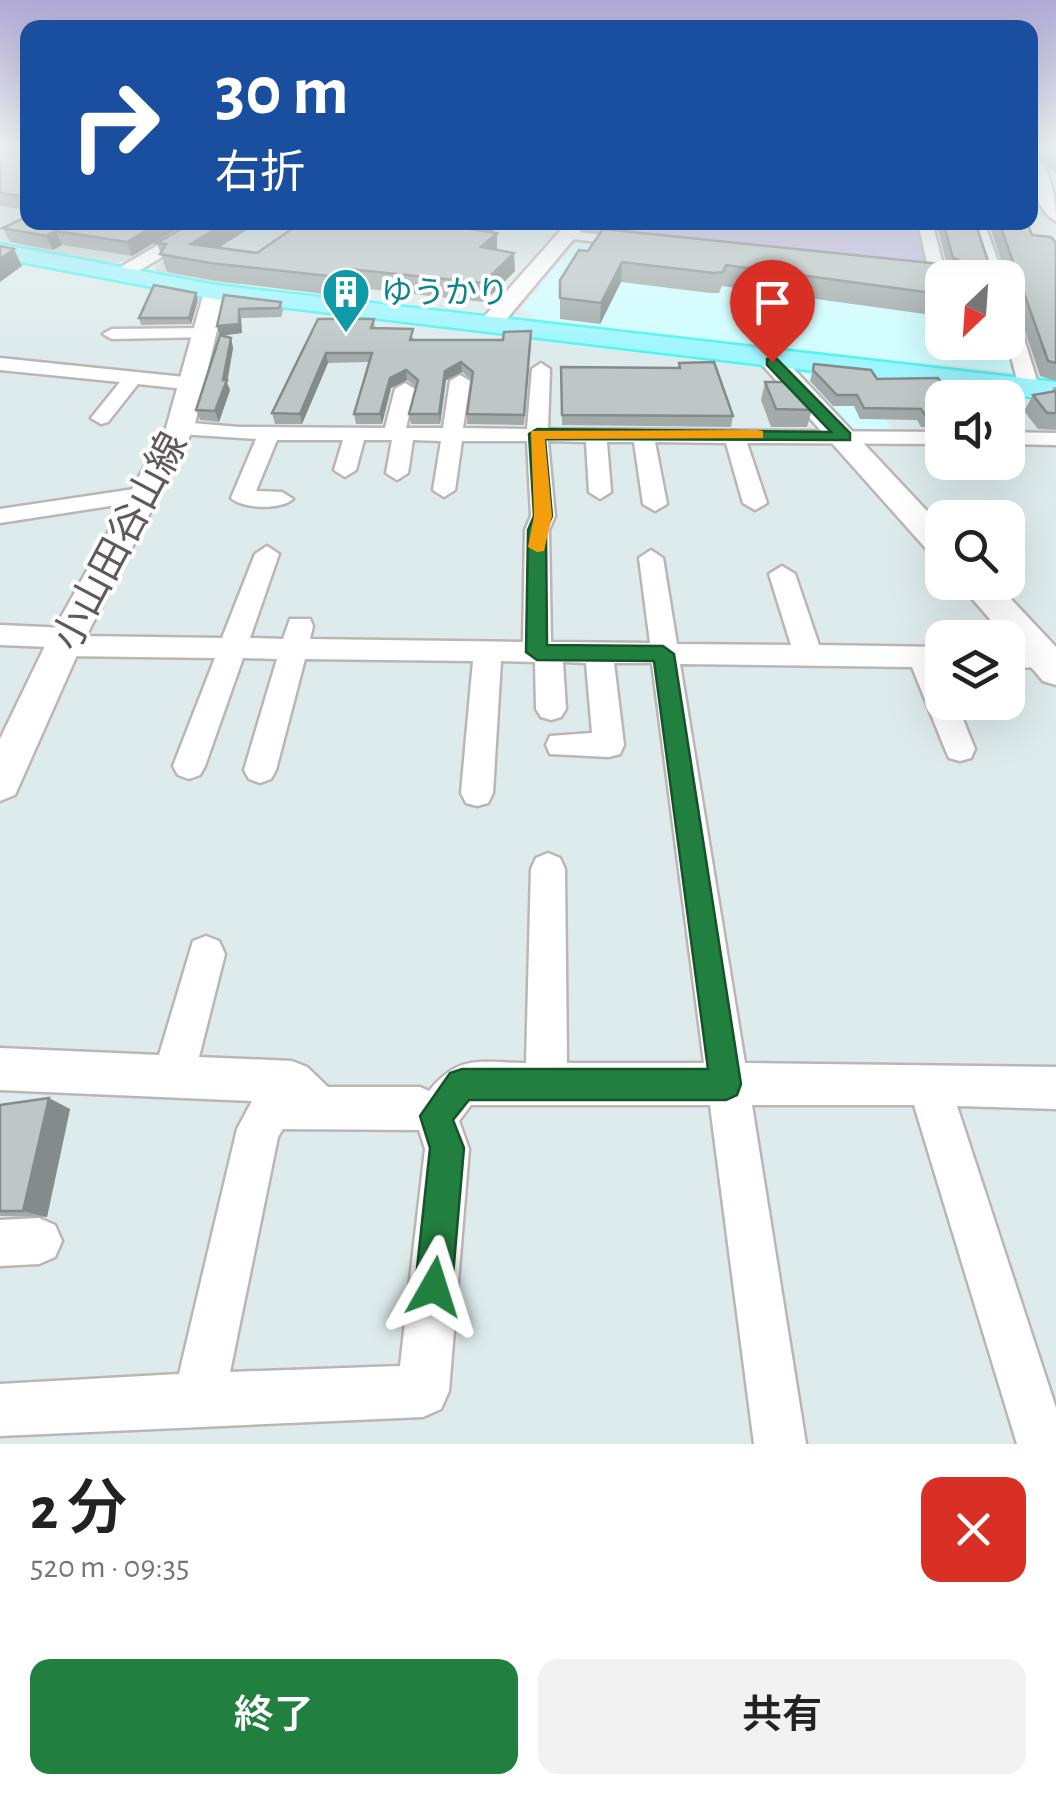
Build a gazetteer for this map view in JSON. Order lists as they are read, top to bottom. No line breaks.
{"streets":{"street":["小山田谷山線"]},"places":{"building":["ゆうかり"]},"north":"bottom left","page":{"turn":["30 m","右折"],"heading":["2 分","520 m · 09:35"],"buttons":["終了","共有"]}}
